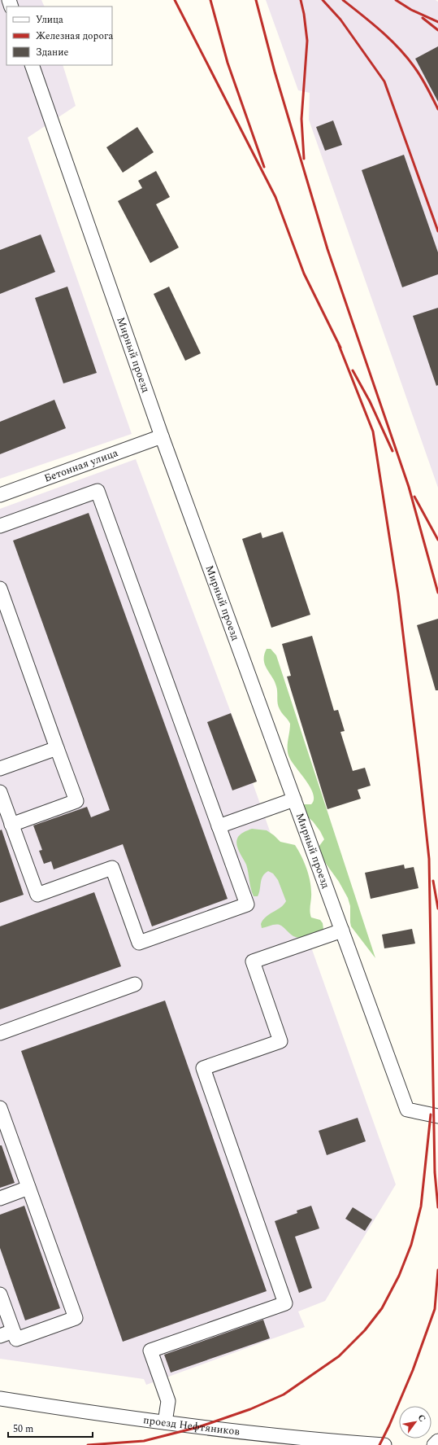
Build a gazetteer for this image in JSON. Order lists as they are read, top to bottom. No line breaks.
{"streets":{"street":["Мирный проезд","Бетонная улица","проезд Нефтяников"]},"crossings":[["Мирный проезд","Бетонная улица"]],"legend":["Улица","Железная дорога","Здание"],"scale_bar":"50 m","north":"top right"}
